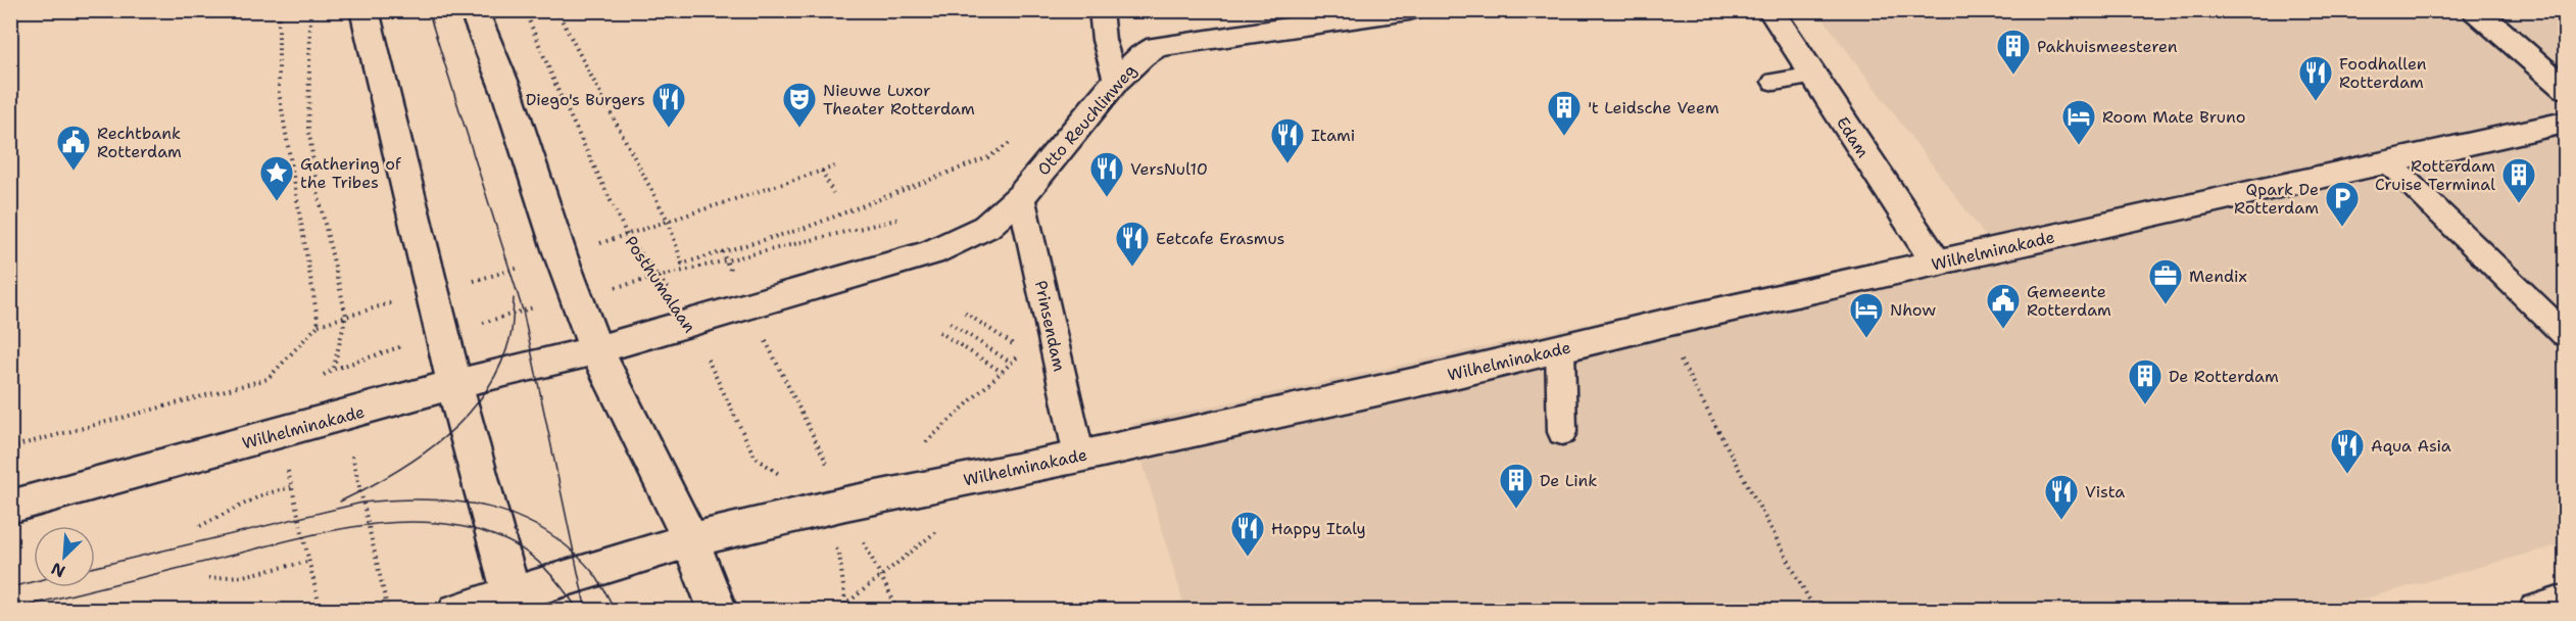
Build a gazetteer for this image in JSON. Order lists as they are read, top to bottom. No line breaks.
{"streets":{"street":["Otto Reuchlinweg","Edam","Wilhelminakade"],"lane":["Prinsendam"],"path":["Posthumalaan"]},"crossings":[["Otto Reuchlinweg","Wilhelminakade"],["Otto Reuchlinweg","Posthumalaan"],["Otto Reuchlinweg","Prinsendam"],["Edam","Wilhelminakade"],["Wilhelminakade","Posthumalaan"],["Wilhelminakade","Prinsendam"]],"places":{"building":["Pakhuismeesteren","'t Leidsche Veem","Rotterdam Cruise Terminal","De Rotterdam","De Link"],"restaurant":["Foodhallen Rotterdam","Diego's Burgers","Itami","VersNul10","Eetcafe Erasmus","Aqua Asia","Vista","Happy Italy"],"theatre":["Nieuwe Luxor Theater Rotterdam"],"hotel":["Room Mate Bruno","Nhow"],"public building":["Rechtbank Rotterdam","Gemeente Rotterdam"],"place":["Gathering of the Tribes"],"parking":["Qpark De Rotterdam"],"office":["Mendix"]},"north":"bottom left"}
